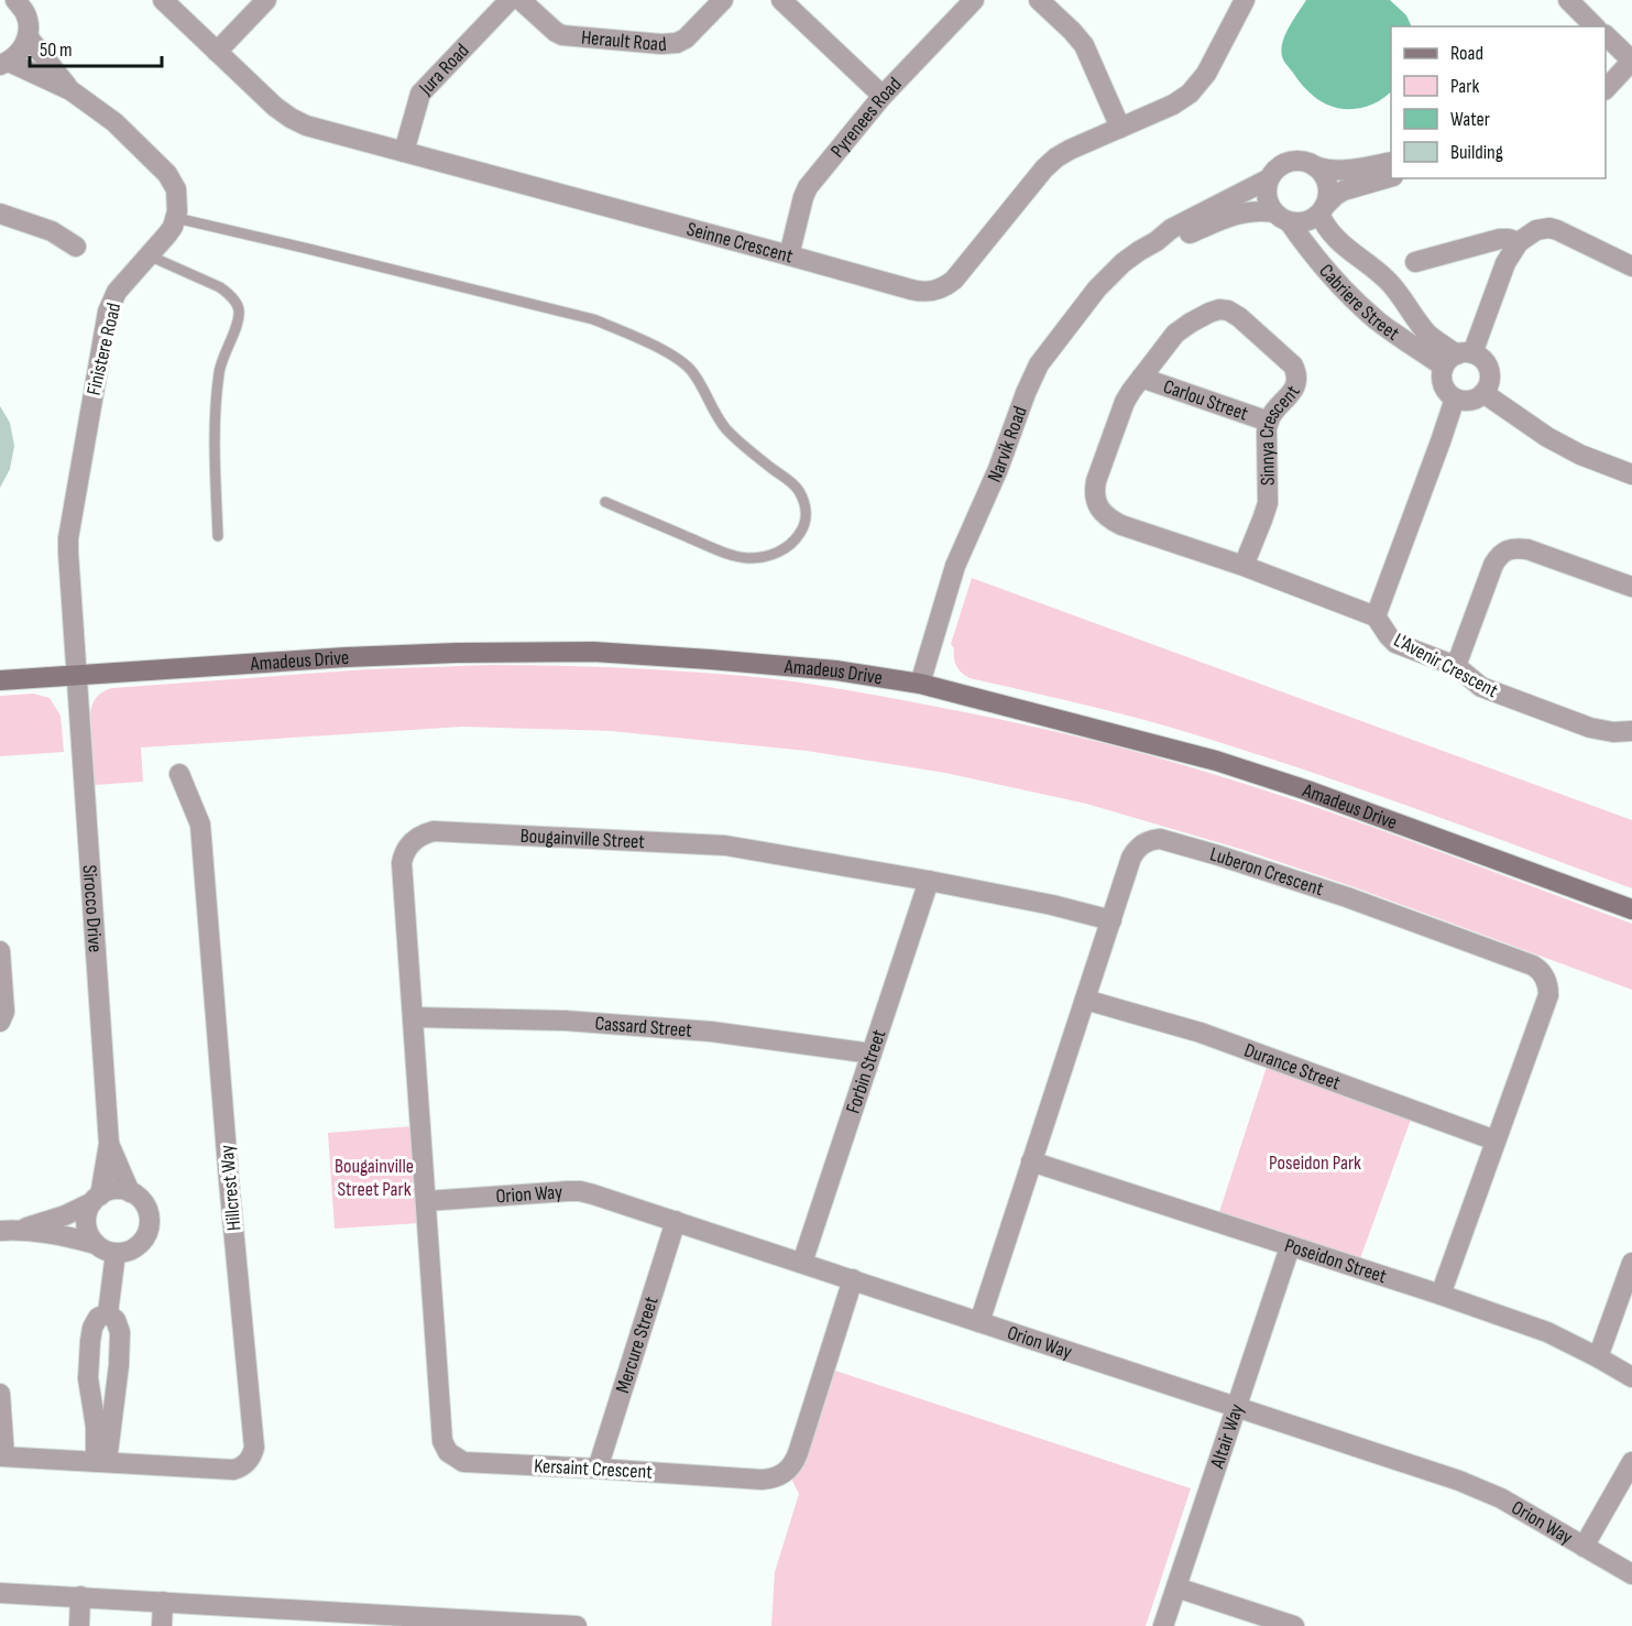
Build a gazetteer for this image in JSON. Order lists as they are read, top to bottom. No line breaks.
{"streets":{"street":["Herault Road","Jura Road","Pyrenees Road","Seinne Crescent","Cabriere Street","Finistere Road","Carlou Street","Sinnya Crescent","Narvik Road","Amadeus Drive","L'Avenir Crescent","Bougainville Street","Luberon Crescent","Sirocco Drive","Cassard Street","Durance Street","Forbin Street","Hillcrest Way","Orion Way","Poseidon Street","Mercure Street","Altair Way","Kersaint Crescent"]},"crossings":[["Jura Road","Seinne Crescent"],["Pyrenees Road","Seinne Crescent"],["Cabriere Street","Narvik Road"],["Cabriere Street","L'Avenir Crescent"],["Finistere Road","Amadeus Drive"],["Finistere Road","Sirocco Drive"],["Carlou Street","Sinnya Crescent"],["Sinnya Crescent","L'Avenir Crescent"],["Narvik Road","Amadeus Drive"],["Amadeus Drive","Sirocco Drive"],["Bougainville Street","Luberon Crescent"],["Bougainville Street","Cassard Street"],["Bougainville Street","Forbin Street"],["Bougainville Street","Orion Way"],["Bougainville Street","Kersaint Crescent"],["Luberon Crescent","Durance Street"],["Luberon Crescent","Orion Way"],["Luberon Crescent","Poseidon Street"],["Cassard Street","Forbin Street"],["Forbin Street","Orion Way"],["Orion Way","Mercure Street"],["Orion Way","Altair Way"],["Orion Way","Kersaint Crescent"],["Poseidon Street","Altair Way"],["Mercure Street","Kersaint Crescent"]],"parks":["Poseidon Park","Bougainville Street Park"],"legend":["Road","Park","Water","Building"],"scale_bar":"50 m"}
